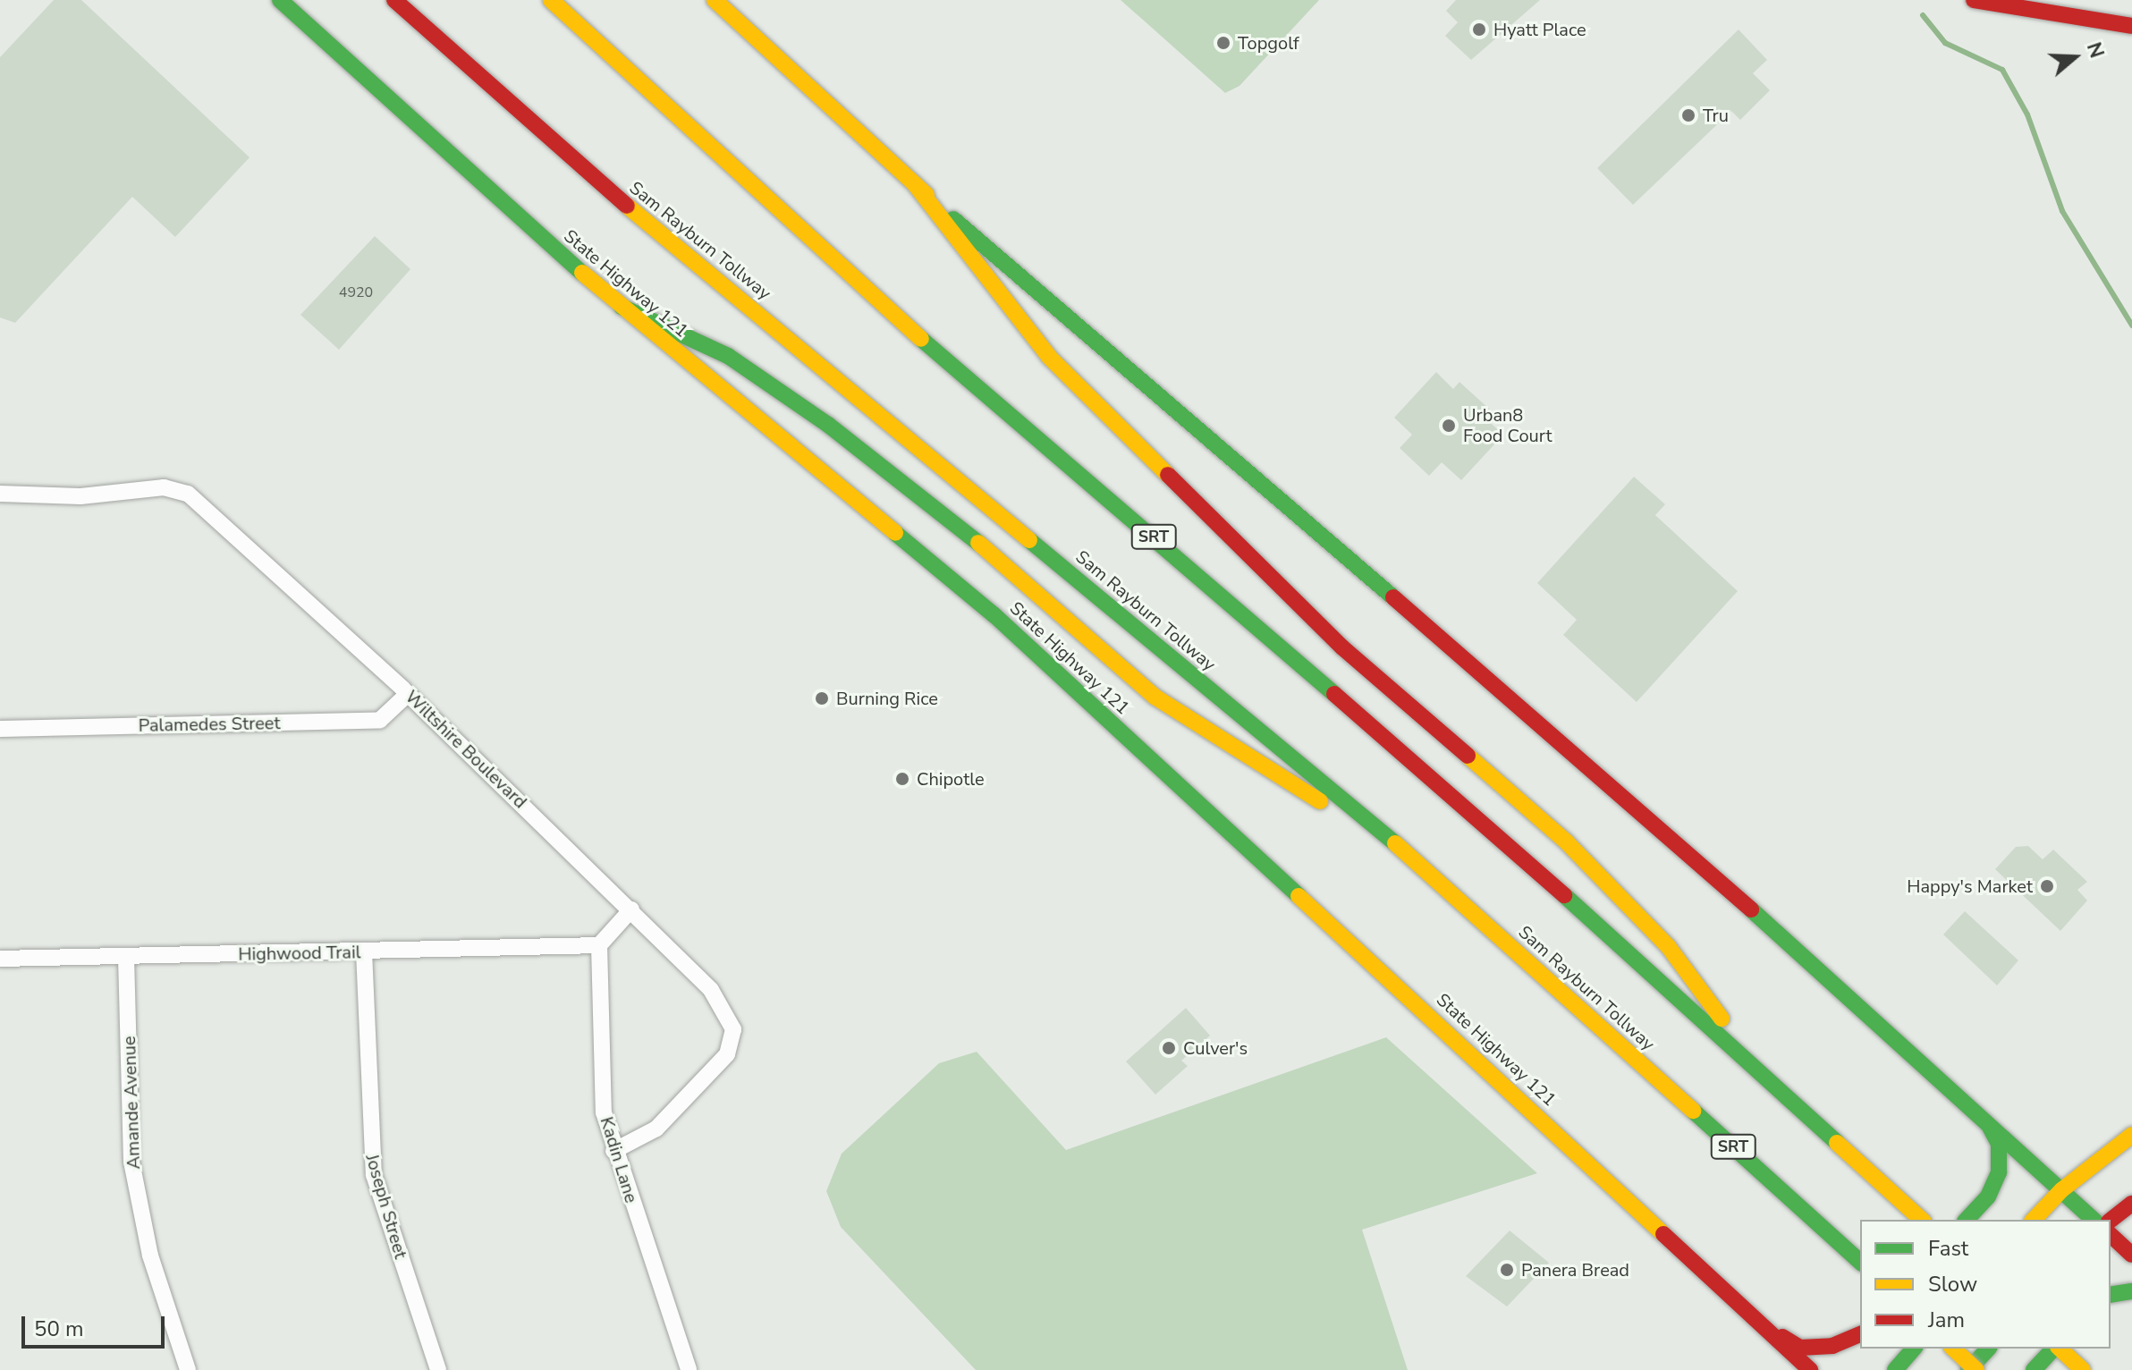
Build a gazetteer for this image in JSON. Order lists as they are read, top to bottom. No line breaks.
{"streets":{"main road":["Sam Rayburn Tollway","State Highway 121","SRT"],"street":["Palamedes Street","Wiltshire Boulevard","Highwood Trail","Amande Avenue","Kadin Lane","Joseph Street"]},"crossings":[["Palamedes Street","Wiltshire Boulevard"],["Wiltshire Boulevard","Kadin Lane"],["Highwood Trail","Amande Avenue"],["Highwood Trail","Kadin Lane"],["Highwood Trail","Joseph Street"]],"places":["Hyatt Place","Topgolf","Tru","Urban8 Food Court","Burning Rice","Chipotle","Happy's Market","Culver's","Panera Bread"],"house_numbers":["4920"],"legend":["Fast","Slow","Jam"],"scale_bar":"50 m","north":"right"}
